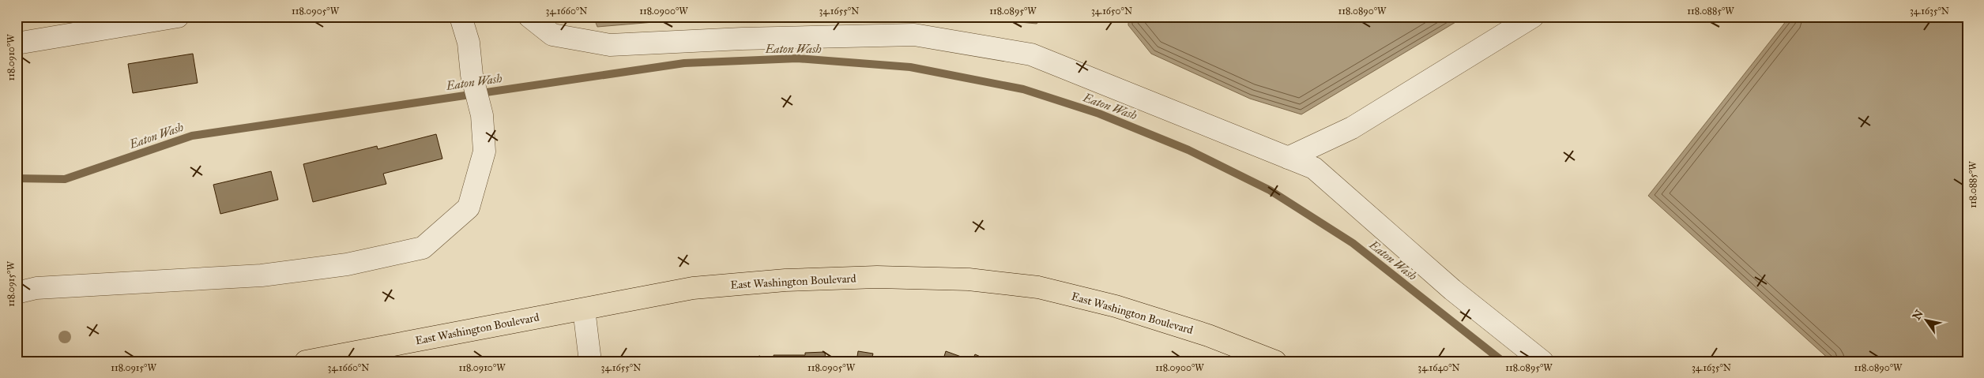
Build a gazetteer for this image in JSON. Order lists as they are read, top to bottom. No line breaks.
{"streets":{"main road":["East Washington Boulevard"]},"water":["Eaton Wash"],"north":"top left","coordinates":["118.0905°W","34.1660°N","118.0900°W","34.1655°N","118.0895°W","34.1650°N","118.0890°W","118.0885°W","34.1635°N","118.0910°W","118.0915°W","34.1640°N"]}
